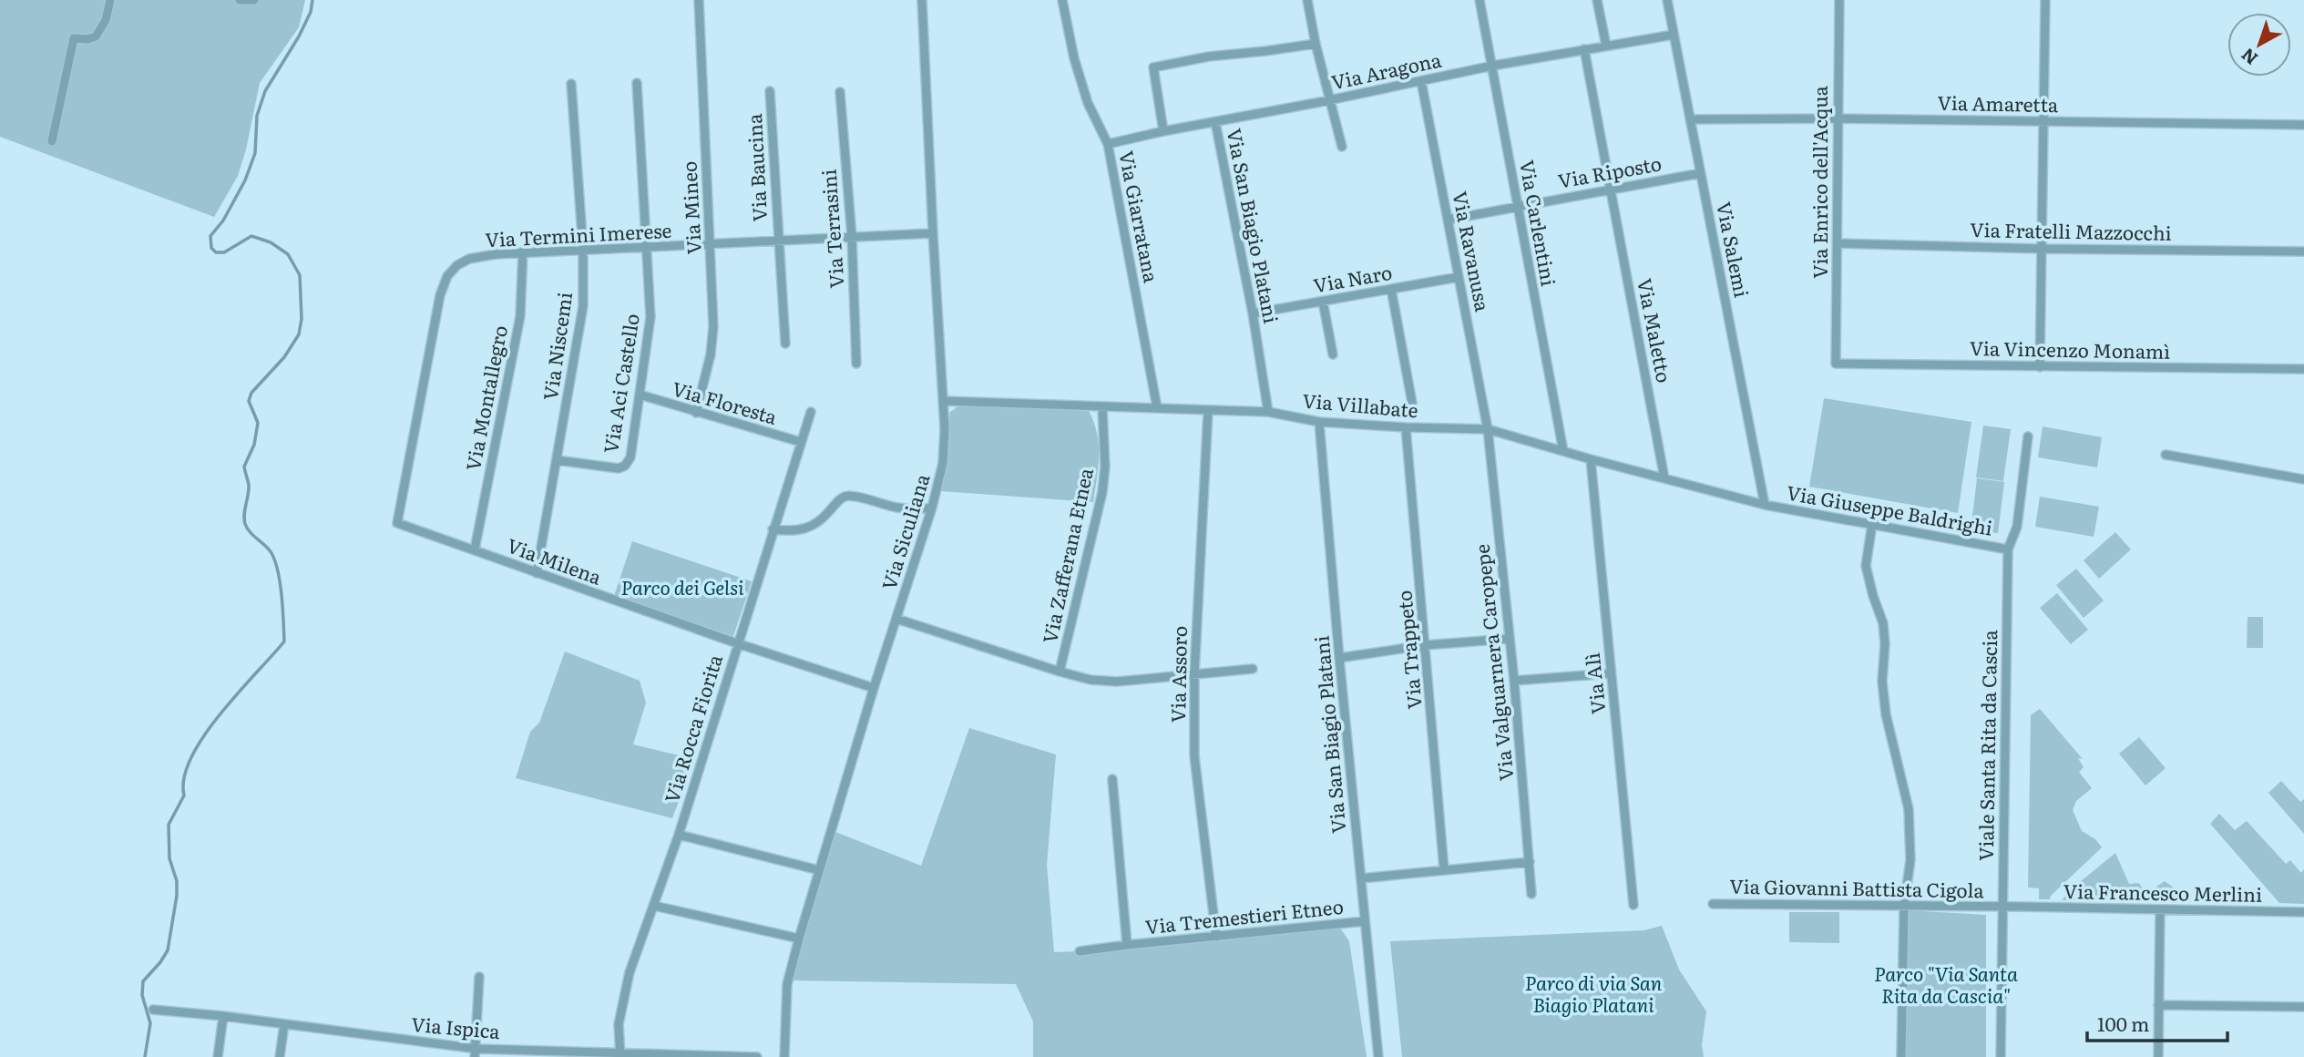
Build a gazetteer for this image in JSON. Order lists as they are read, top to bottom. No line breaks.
{"streets":{"street":["Via Aragona","Via Amaretta","Via Baucina","Via Riposto","Via Enrico dell'Acqua","Via Mineo","Via Giarratana","Via Carlentini","Via San Biagio Platani","Via Terrasini","Via Fratelli Mazzocchi","Via Termini Imerese","Via Salemi","Via Ravanusa","Via Naro","Via Maletto","Via Niscemi","Via Vincenzo Monamì","Via Aci Castello","Via Montallegro","Via Floresta","Via Villabate","Via Giuseppe Baldrighi","Via Siculiana","Via Zafferana Etnea","Via Milena","Via Trappeto","Via Valguarnera Caropepe","Via Assoro","Via Alì","Via Rocca Fiorita","Viale Santa Rita da Cascia","Via Giovanni Battista Cigola","Via Francesco Merlini","Via Tremestieri Etneo","Via Ispica"]},"crossings":[["Via Aragona","Via Giarratana"],["Via Aragona","Via Carlentini"],["Via Aragona","Via San Biagio Platani"],["Via Aragona","Via Salemi"],["Via Aragona","Via Ravanusa"],["Via Aragona","Via Maletto"],["Via Amaretta","Via Enrico dell'Acqua"],["Via Amaretta","Via Salemi"],["Via Baucina","Via Termini Imerese"],["Via Riposto","Via Carlentini"],["Via Riposto","Via Salemi"],["Via Riposto","Via Ravanusa"],["Via Riposto","Via Maletto"],["Via Enrico dell'Acqua","Via Fratelli Mazzocchi"],["Via Enrico dell'Acqua","Via Vincenzo Monamì"],["Via Mineo","Via Termini Imerese"],["Via Mineo","Via Floresta"],["Via Giarratana","Via Villabate"],["Via Carlentini","Via Villabate"],["Via San Biagio Platani","Via Naro"],["Via San Biagio Platani","Via Villabate"],["Via San Biagio Platani","Via Tremestieri Etneo"],["Via Terrasini","Via Termini Imerese"],["Via Termini Imerese","Via Niscemi"],["Via Termini Imerese","Via Aci Castello"],["Via Termini Imerese","Via Montallegro"],["Via Termini Imerese","Via Siculiana"],["Via Termini Imerese","Via Milena"],["Via Salemi","Via Villabate"],["Via Salemi","Via Giuseppe Baldrighi"],["Via Ravanusa","Via Naro"],["Via Ravanusa","Via Villabate"],["Via Ravanusa","Via Valguarnera Caropepe"],["Via Maletto","Via Villabate"],["Via Niscemi","Via Aci Castello"],["Via Niscemi","Via Milena"],["Via Aci Castello","Via Floresta"],["Via Montallegro","Via Milena"],["Via Floresta","Via Rocca Fiorita"],["Via Villabate","Via Giuseppe Baldrighi"],["Via Villabate","Via Siculiana"],["Via Villabate","Via Zafferana Etnea"],["Via Villabate","Via Trappeto"],["Via Villabate","Via Valguarnera Caropepe"],["Via Villabate","Via Assoro"],["Via Villabate","Via Alì"],["Via Giuseppe Baldrighi","Viale Santa Rita da Cascia"],["Via Siculiana","Via Milena"],["Via Milena","Via Rocca Fiorita"],["Via Assoro","Via Tremestieri Etneo"],["Via Rocca Fiorita","Via Ispica"],["Viale Santa Rita da Cascia","Via Giovanni Battista Cigola"],["Via Giovanni Battista Cigola","Via Francesco Merlini"]],"parks":["Parco dei Gelsi","Parco \"Via Santa Rita da Cascia\"","Parco di via San Biagio Platani"],"scale_bar":"100 m","north":"bottom left"}
